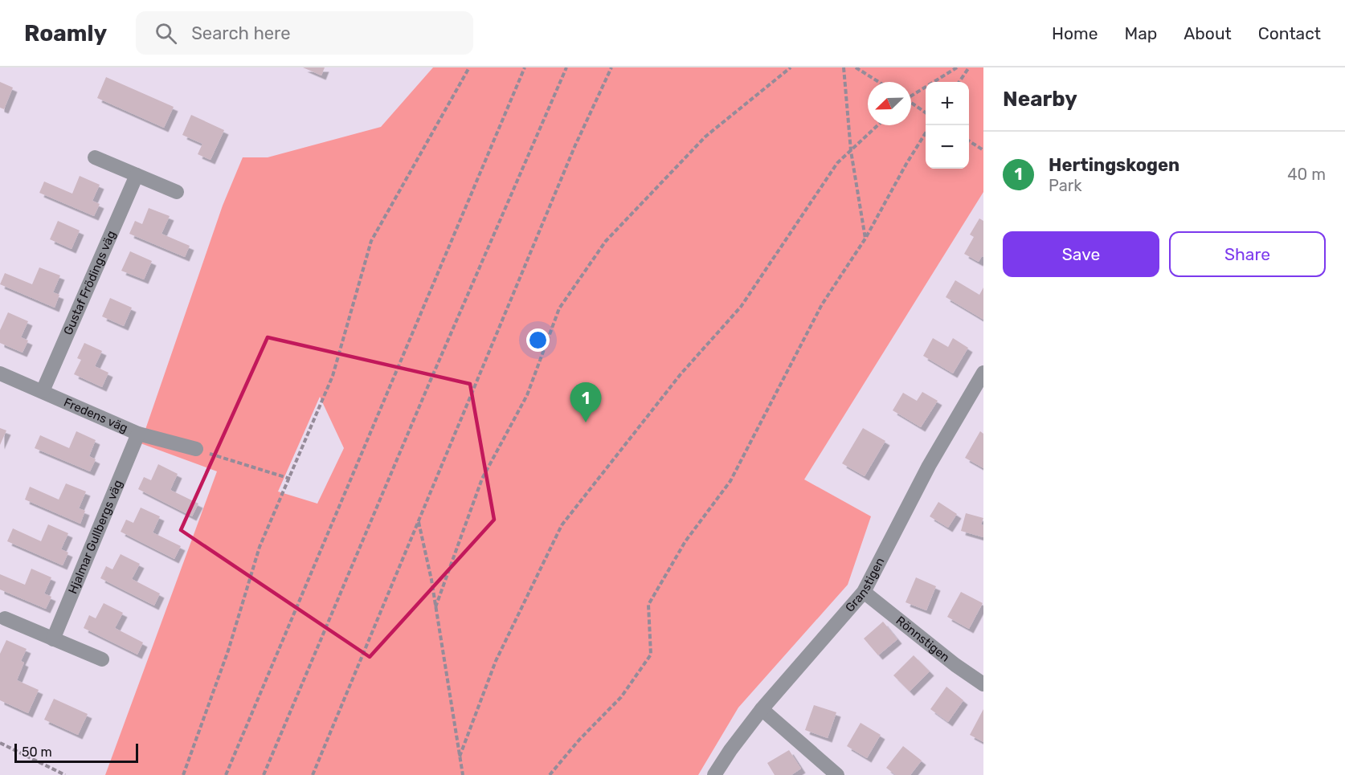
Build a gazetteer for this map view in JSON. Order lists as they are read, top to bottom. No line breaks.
{"streets":{"street":["Gustaf Frödings väg","Fredens väg","Hjalmar Gullbergs väg","Granstigen","Rönnstigen"]},"crossings":[["Gustaf Frödings väg","Fredens väg"],["Fredens väg","Hjalmar Gullbergs väg"],["Granstigen","Rönnstigen"]],"scale_bar":"50 m","north":"bottom left","page":{"header":"Roamly","search":"Search here","nav":["Home","Map","About","Contact"],"heading":"Nearby","map_buttons":["+","−"],"list":[{"mark":"1","name":"Hertingskogen","note":"Park","value":"40 m"}],"buttons":["Save","Share"],"pins":"1","scale":"50 m"}}
